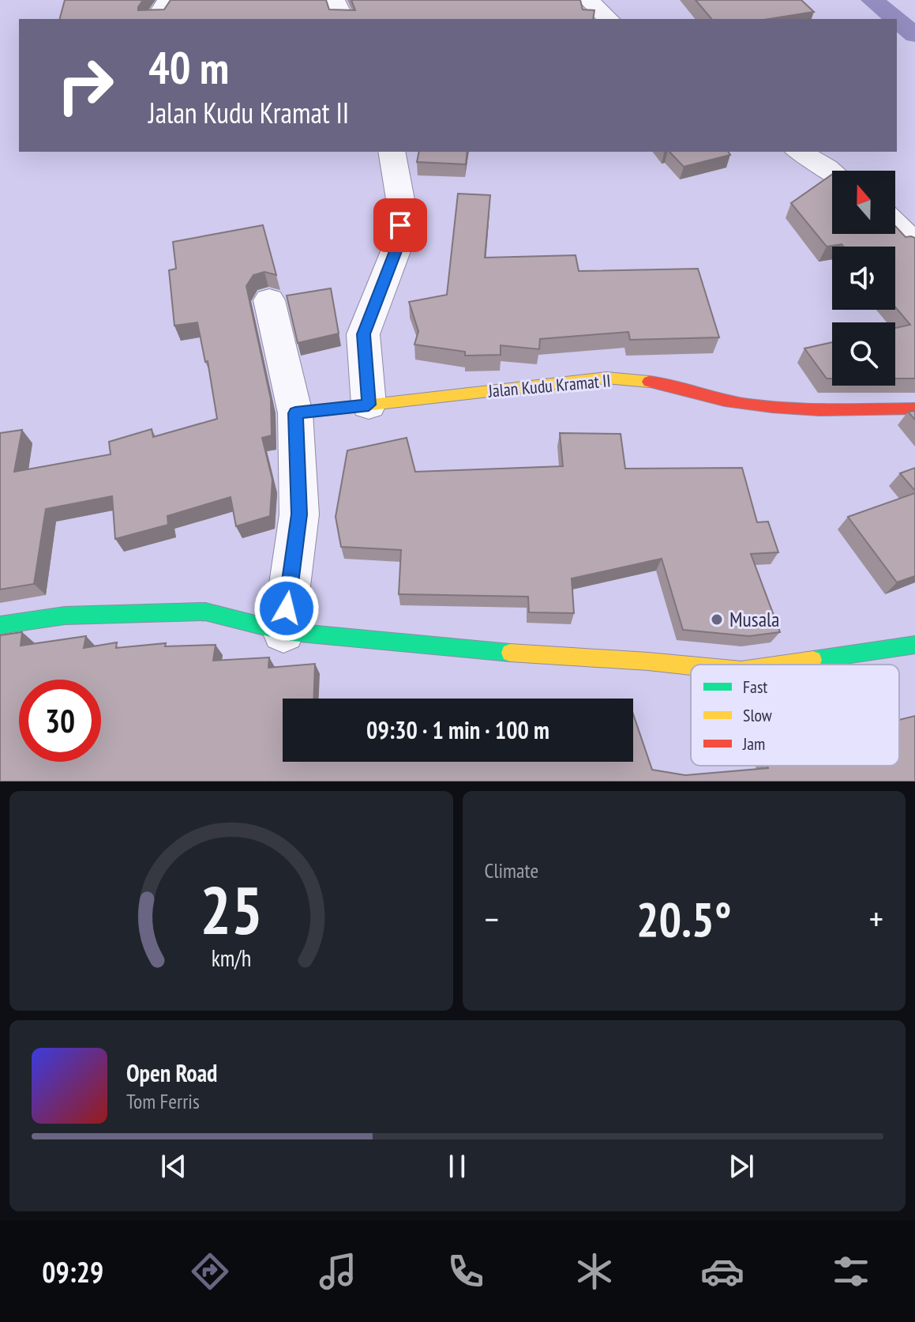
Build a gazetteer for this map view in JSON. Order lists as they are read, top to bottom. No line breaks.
{"streets":{"street":["Jalan Kudu Kramat II"]},"places":["Musala"],"legend":["Fast","Slow","Jam"],"north":"top","page":{"turn":["40 m","Jalan Kudu Kramat II"],"limit":"30","trip":"09:30 · 1 min · 100 m","tile":"Climate","heat":["−","20.5°","+"],"song":["Open Road","Tom Ferris"],"tabs":"09:29","gauge":["25","km/h"]}}
